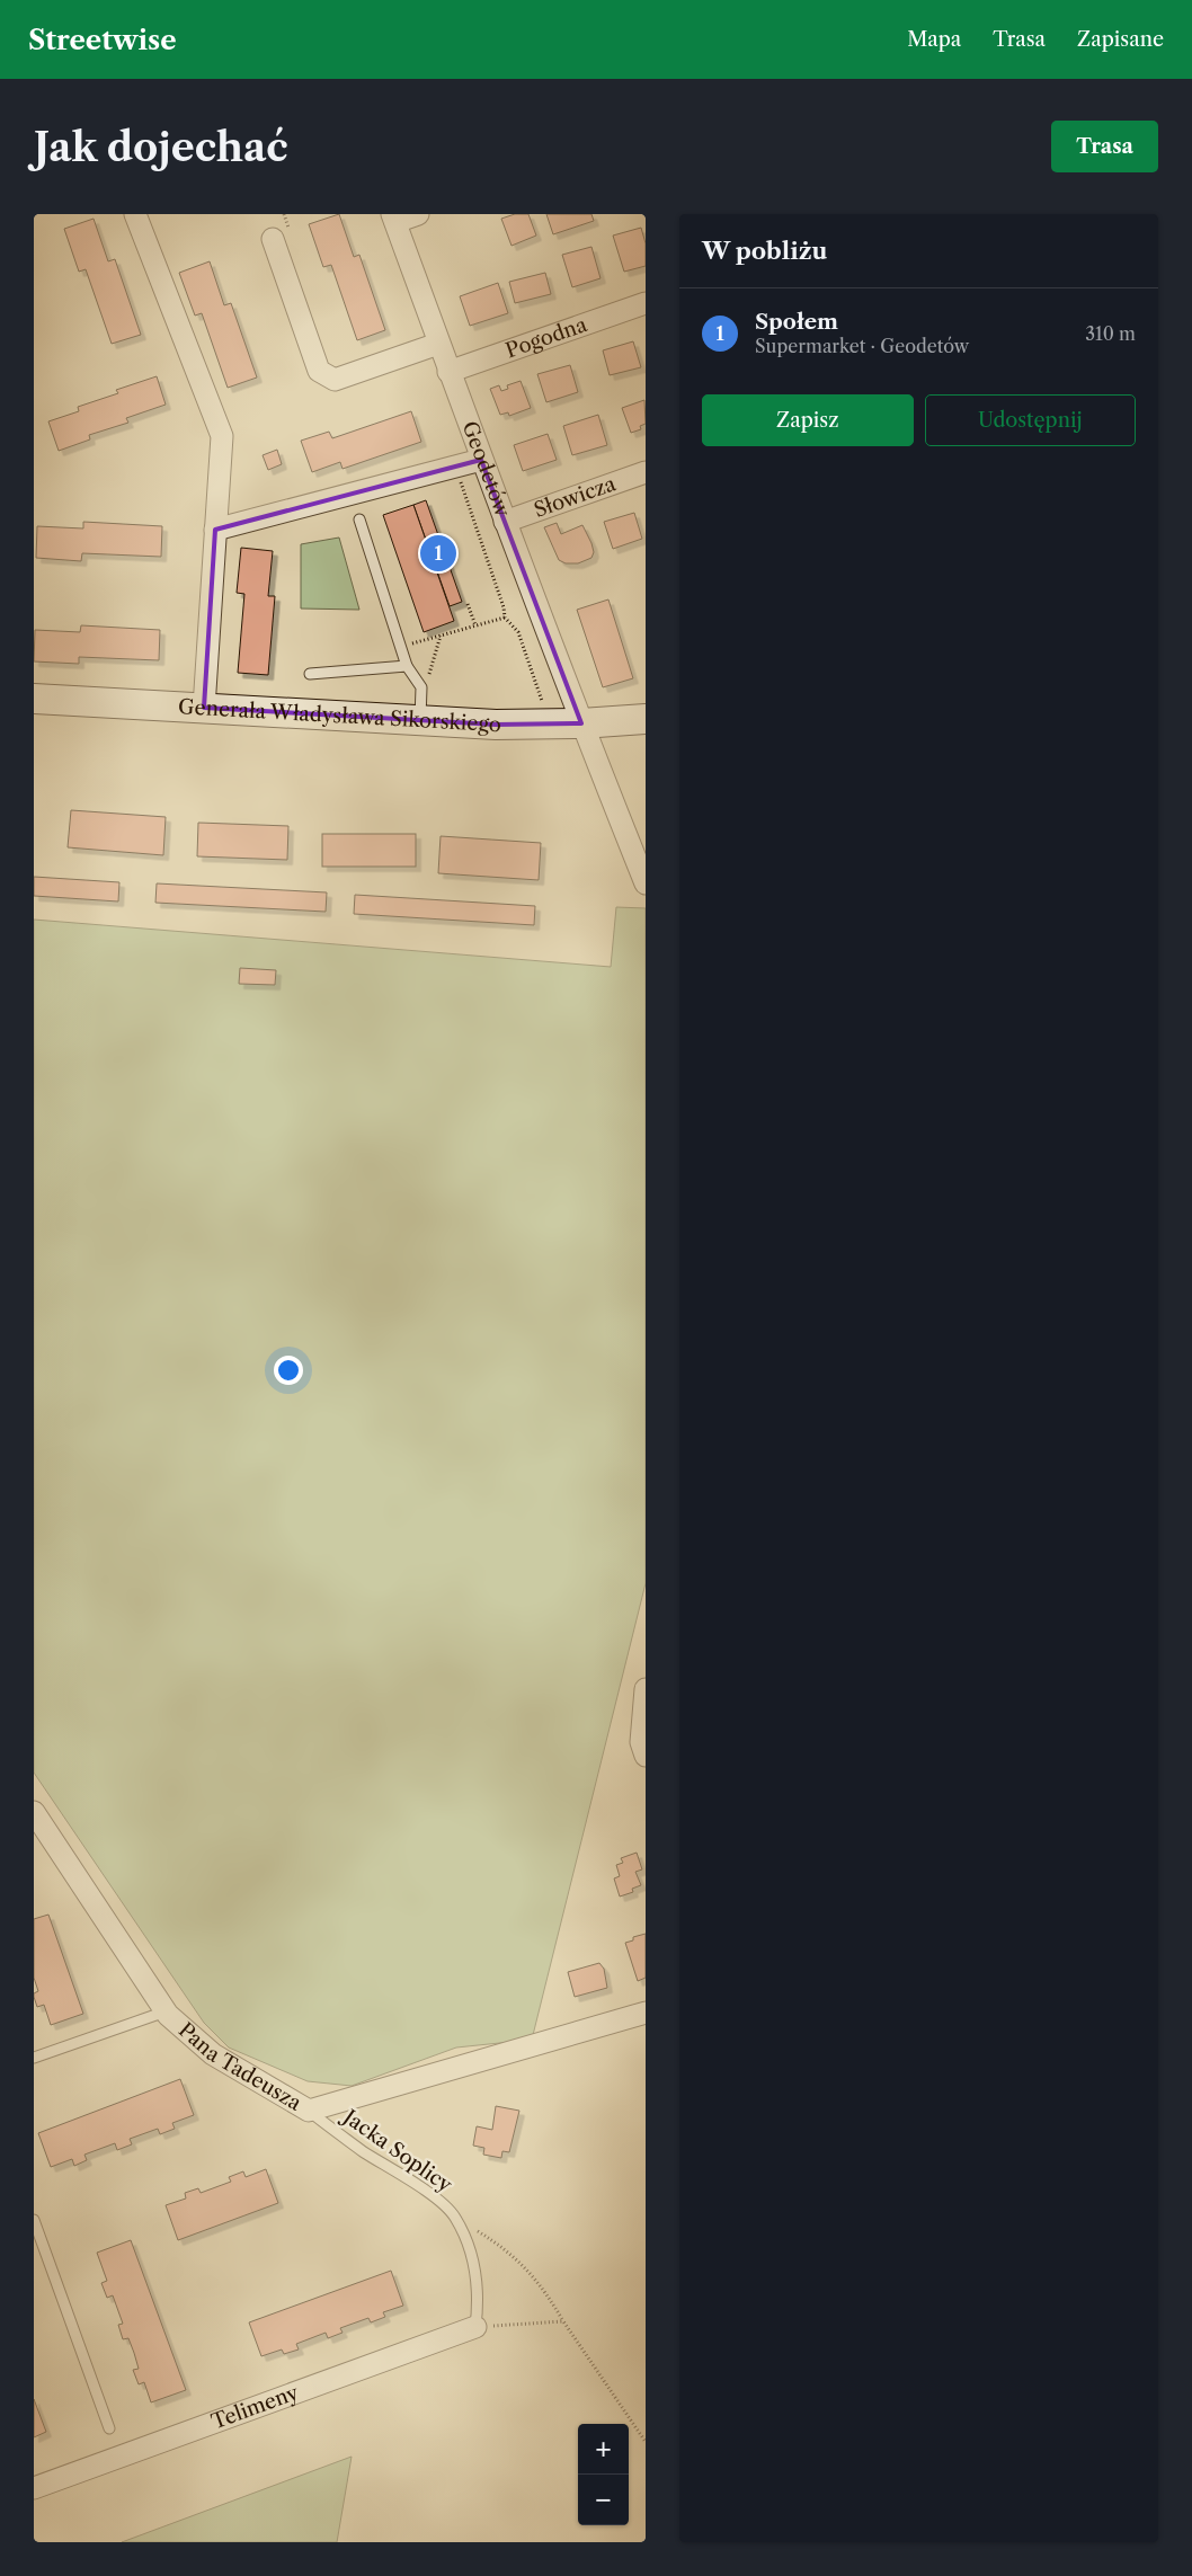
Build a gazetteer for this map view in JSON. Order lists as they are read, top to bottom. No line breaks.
{"streets":{"street":["Pogodna","Geodetów","Słowicza","Generała Władysława Sikorskiego","Pana Tadeusza","Telimeny"],"lane":["Jacka Soplicy"]},"crossings":[["Pogodna","Geodetów"],["Geodetów","Słowicza"],["Geodetów","Generała Władysława Sikorskiego"],["Pana Tadeusza","Jacka Soplicy"],["Jacka Soplicy","Telimeny"]],"page":{"header":"Streetwise","nav":["Mapa","Trasa","Zapisane"],"buttons":["Trasa",["Zapisz","Udostępnij"]],"title":"Jak dojechać","heading":"W pobliżu","list":[{"mark":"1","name":"Społem","note":"Supermarket · Geodetów","value":"310 m"}],"pins":"1","map_buttons":["+","−"]}}
